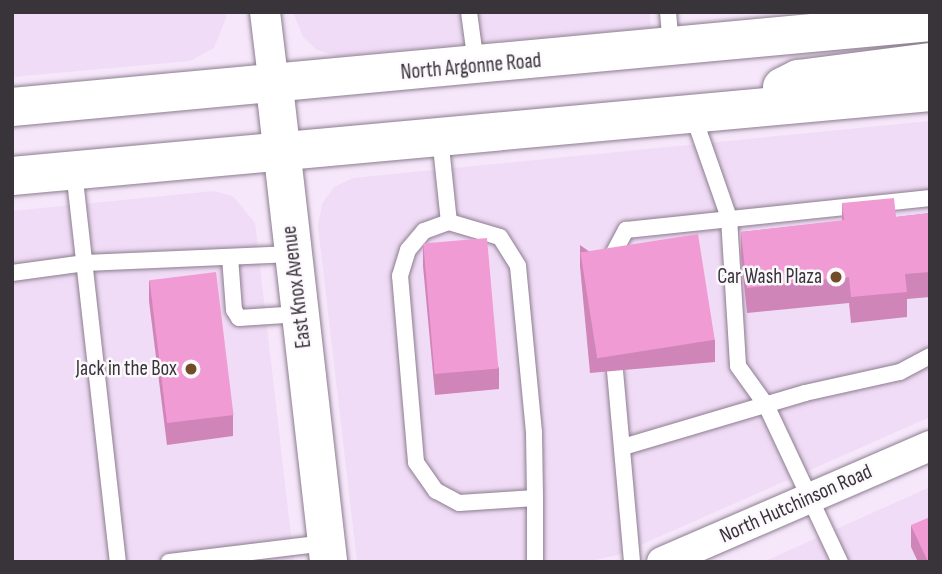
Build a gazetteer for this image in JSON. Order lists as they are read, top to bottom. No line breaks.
{"streets":{"main road":["North Argonne Road"],"street":["East Knox Avenue","North Hutchinson Road"]},"crossings":[["North Argonne Road","East Knox Avenue"]],"places":["Car Wash Plaza","Jack in the Box"]}
